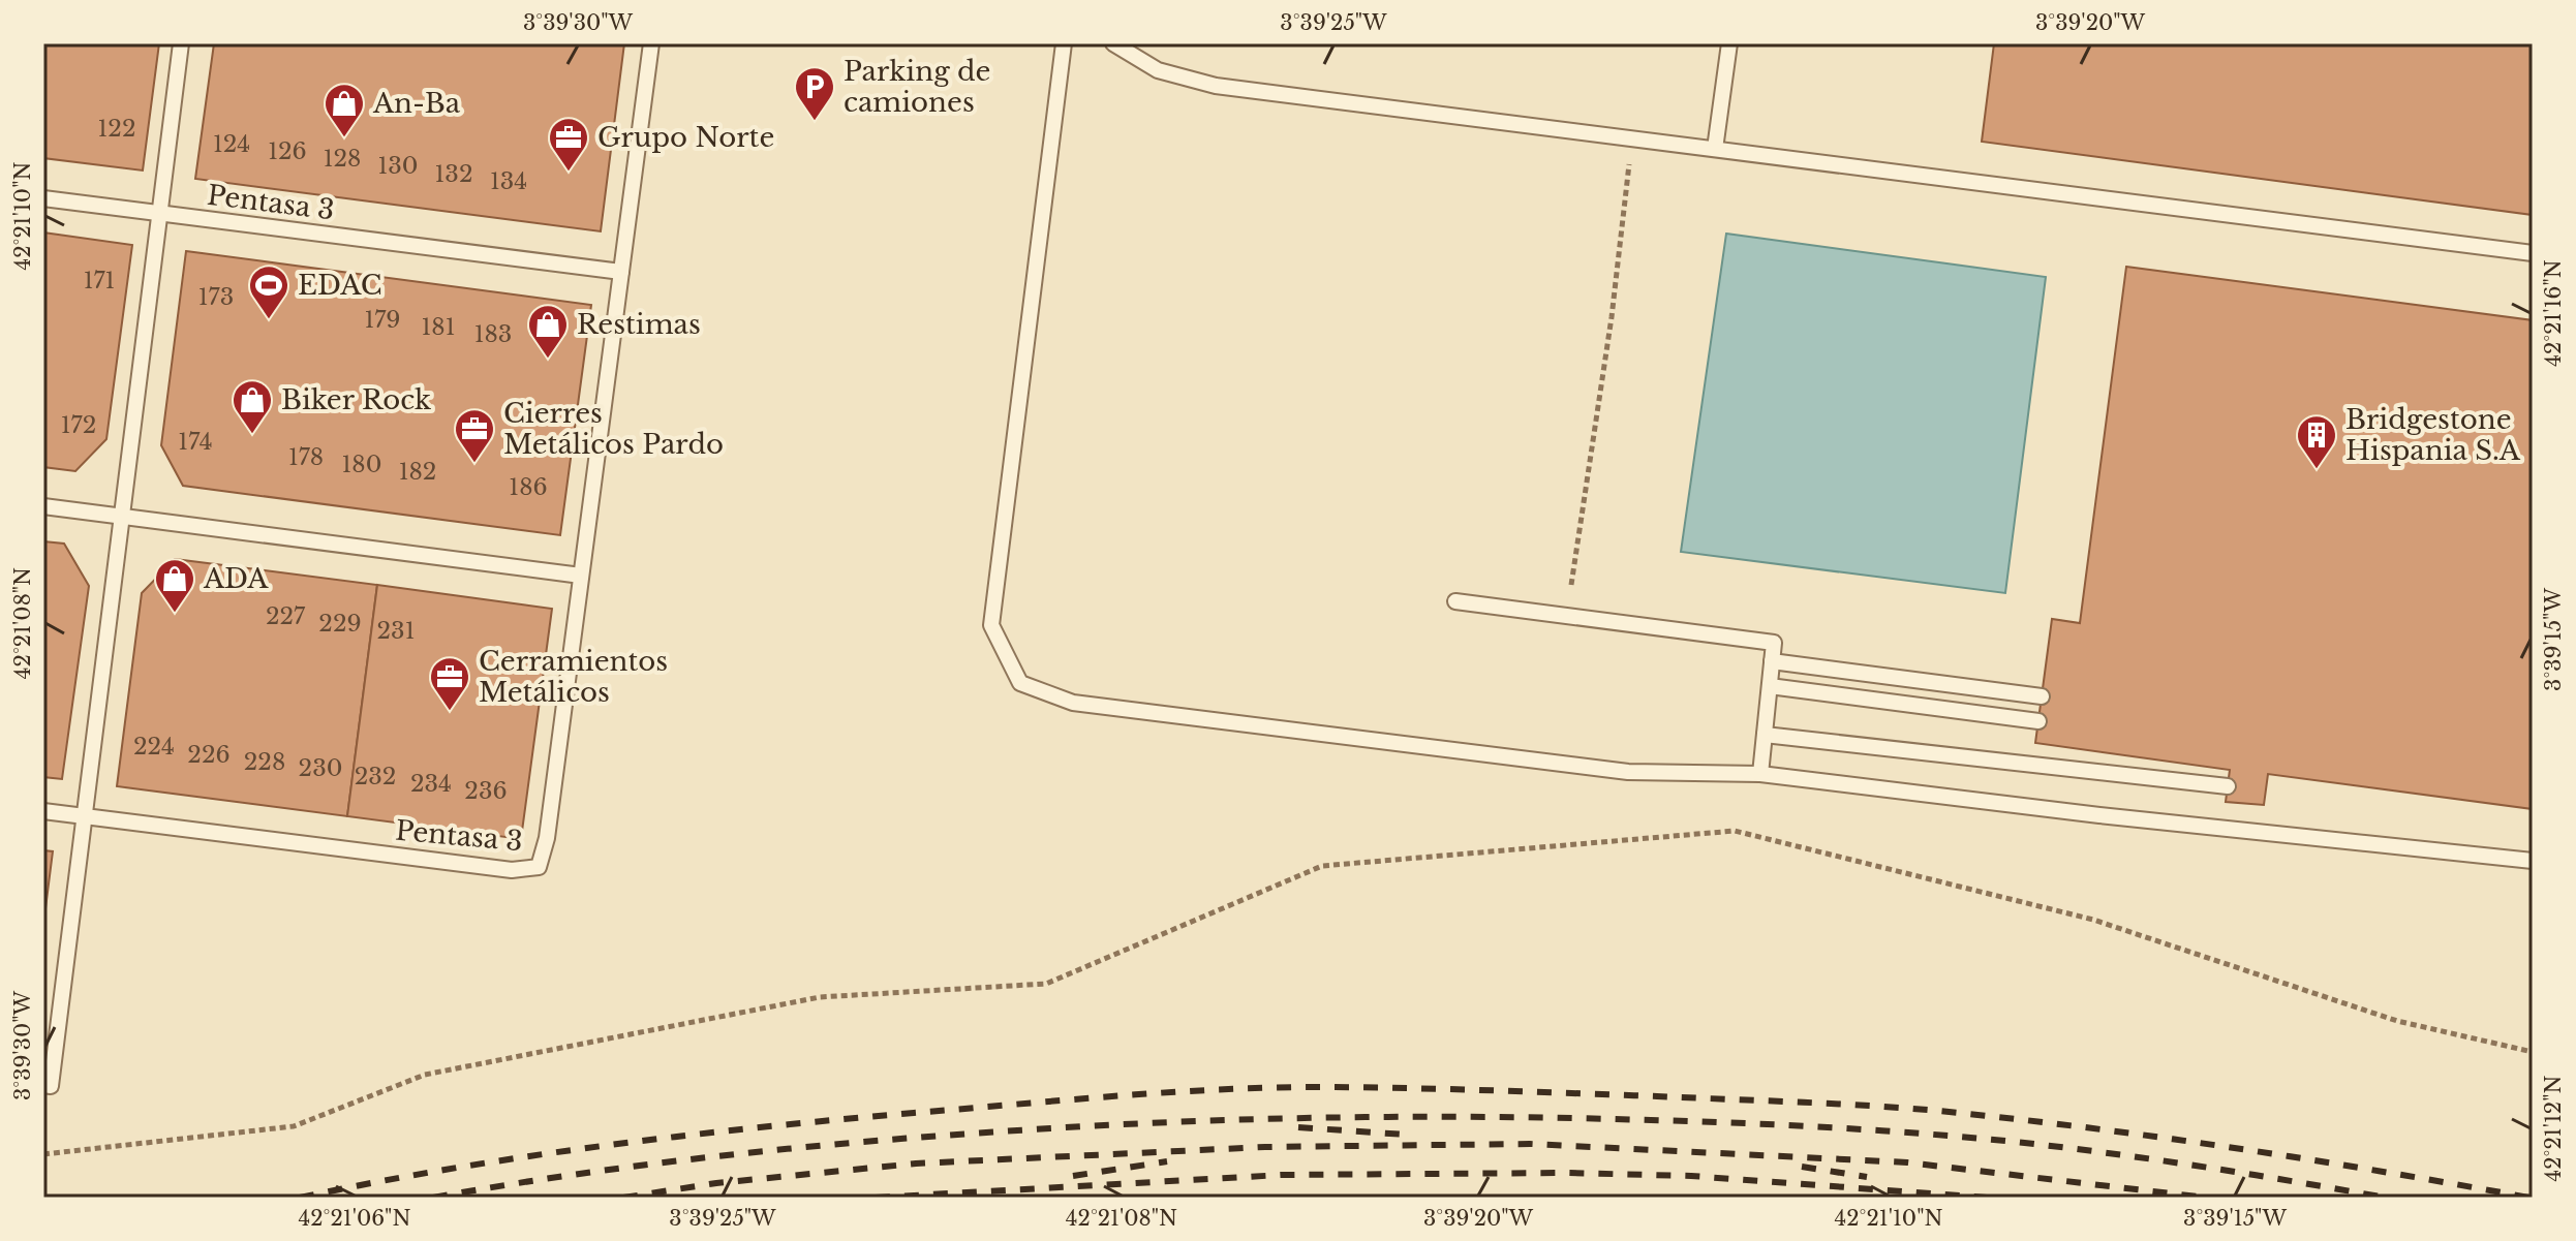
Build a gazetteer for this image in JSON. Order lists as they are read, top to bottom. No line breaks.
{"streets":{"lane":["Pentasa 3"]},"places":{"parking":["Parking de camiones"],"shop":["An-Ba","Restimas","Biker Rock","ADA"],"office":["Grupo Norte","Cierres Metálicos Pardo","Cerramientos Metálicos"],"sports":["EDAC"],"building":["Bridgestone Hispania S.A"]},"house_numbers":["122","124","126","128","130","132","134","171","173","179","181","183","172","174","178","180","182","186","227","229","231","224","226","228","230","232","234","236"],"coordinates":["3°39'30\"W","3°39'25\"W","3°39'20\"W","42°21'10\"N","42°21'16\"N","42°21'08\"N","3°39'15\"W","42°21'12\"N","42°21'06\"N"]}
